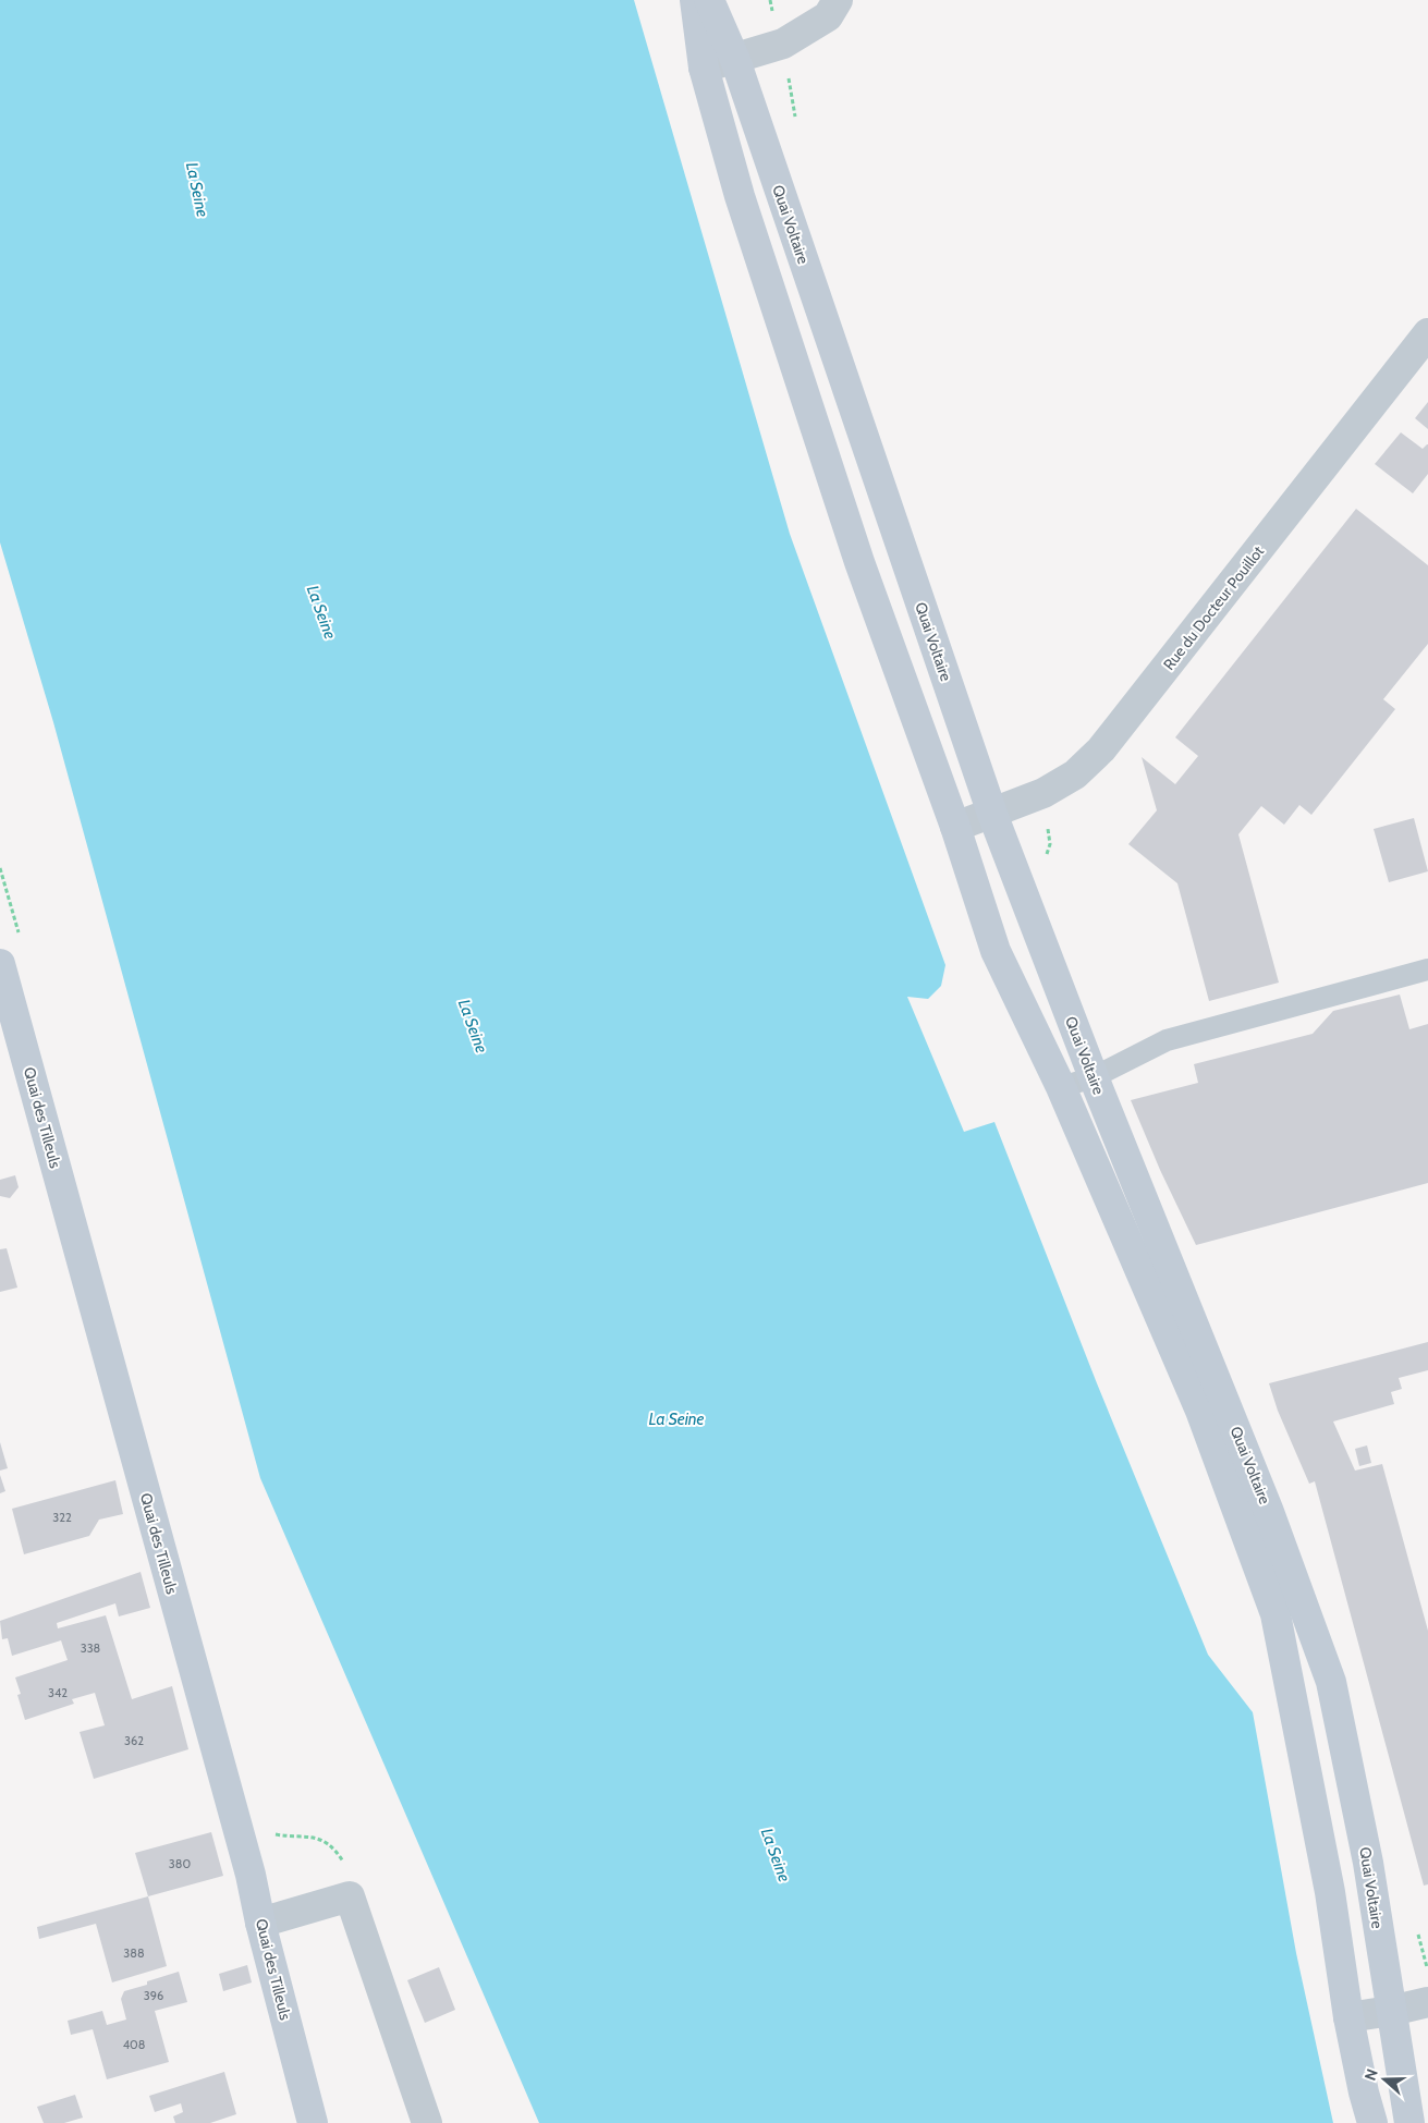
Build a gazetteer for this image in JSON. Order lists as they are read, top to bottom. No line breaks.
{"streets":{"street":["Quai Voltaire","Rue du Docteur Pouillot","Quai des Tilleuls"]},"crossings":[["Quai Voltaire","Rue du Docteur Pouillot"]],"water":["La Seine"],"house_numbers":["322","338","342","362","380","388","396","408"],"north":"left"}
